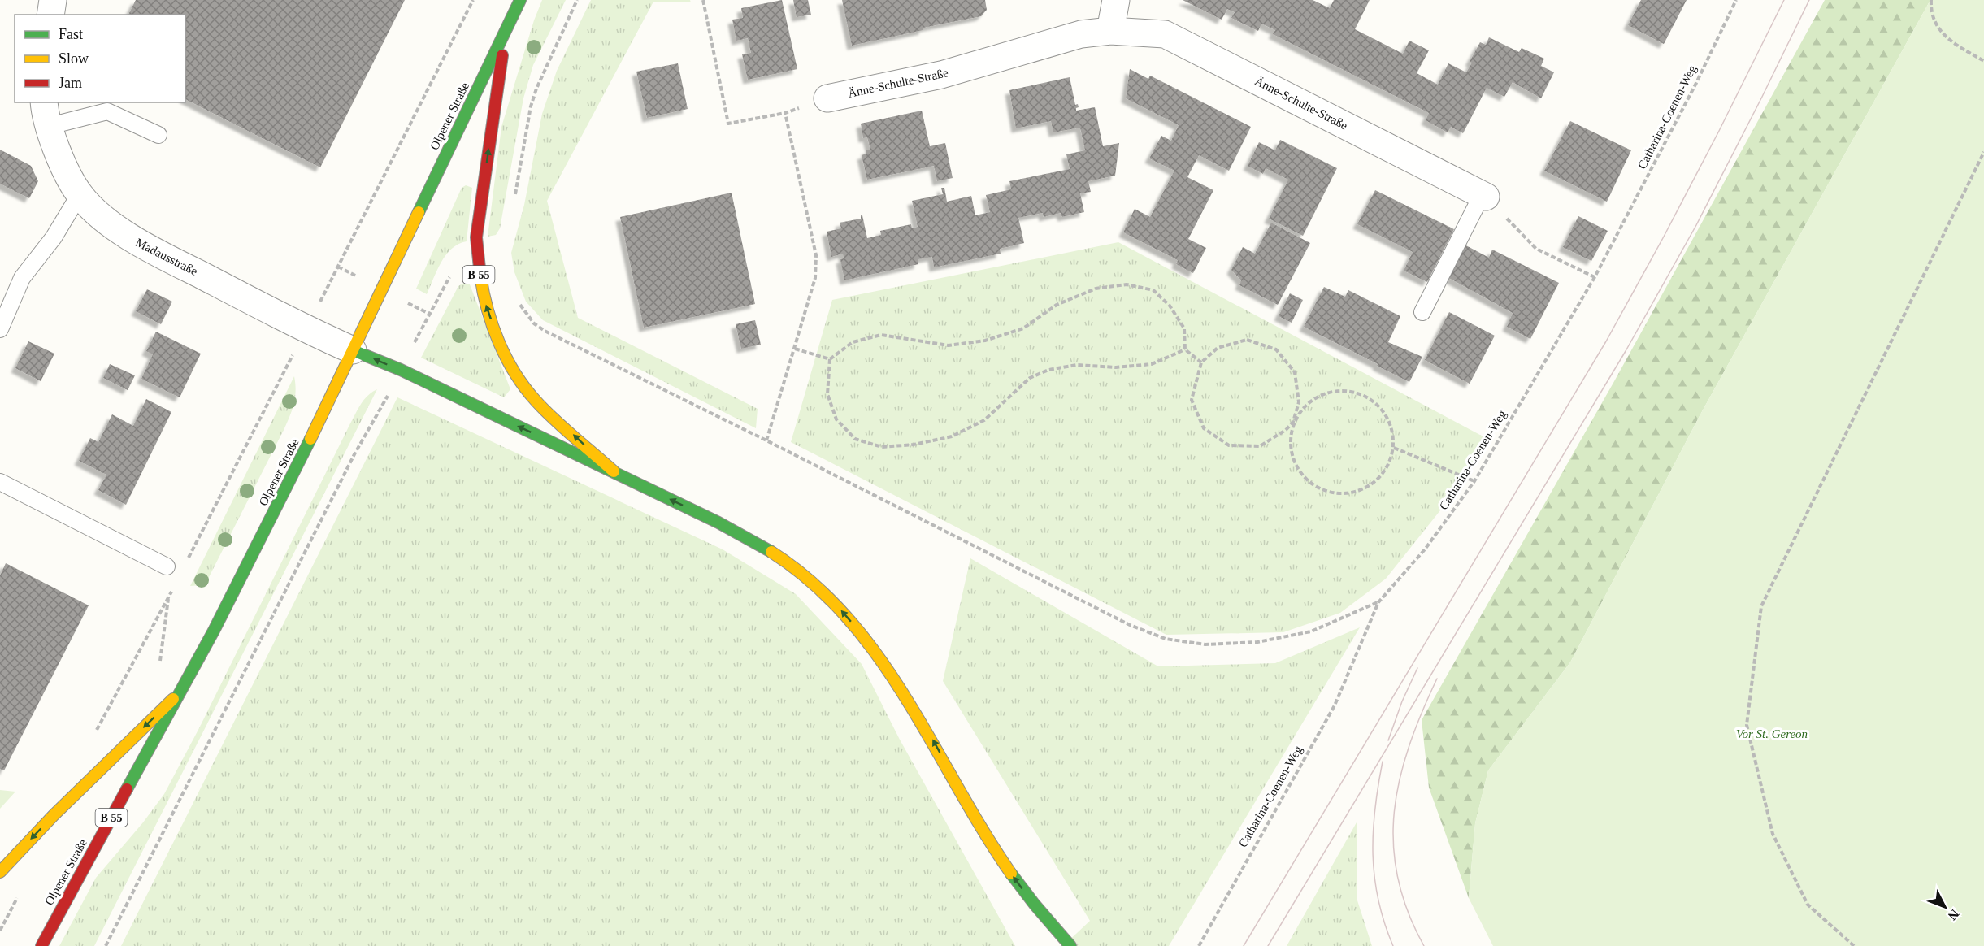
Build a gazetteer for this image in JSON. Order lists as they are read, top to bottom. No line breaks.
{"streets":{"main road":["Olpener Straße","B 55"],"street":["Änne-Schulte-Straße","Madausstraße"],"path":["Catharina-Coenen-Weg"]},"crossings":[["Olpener Straße","Madausstraße"],["Olpener Straße","B 55"]],"parks":["Vor St. Gereon"],"legend":["Fast","Slow","Jam"],"north":"bottom right"}
